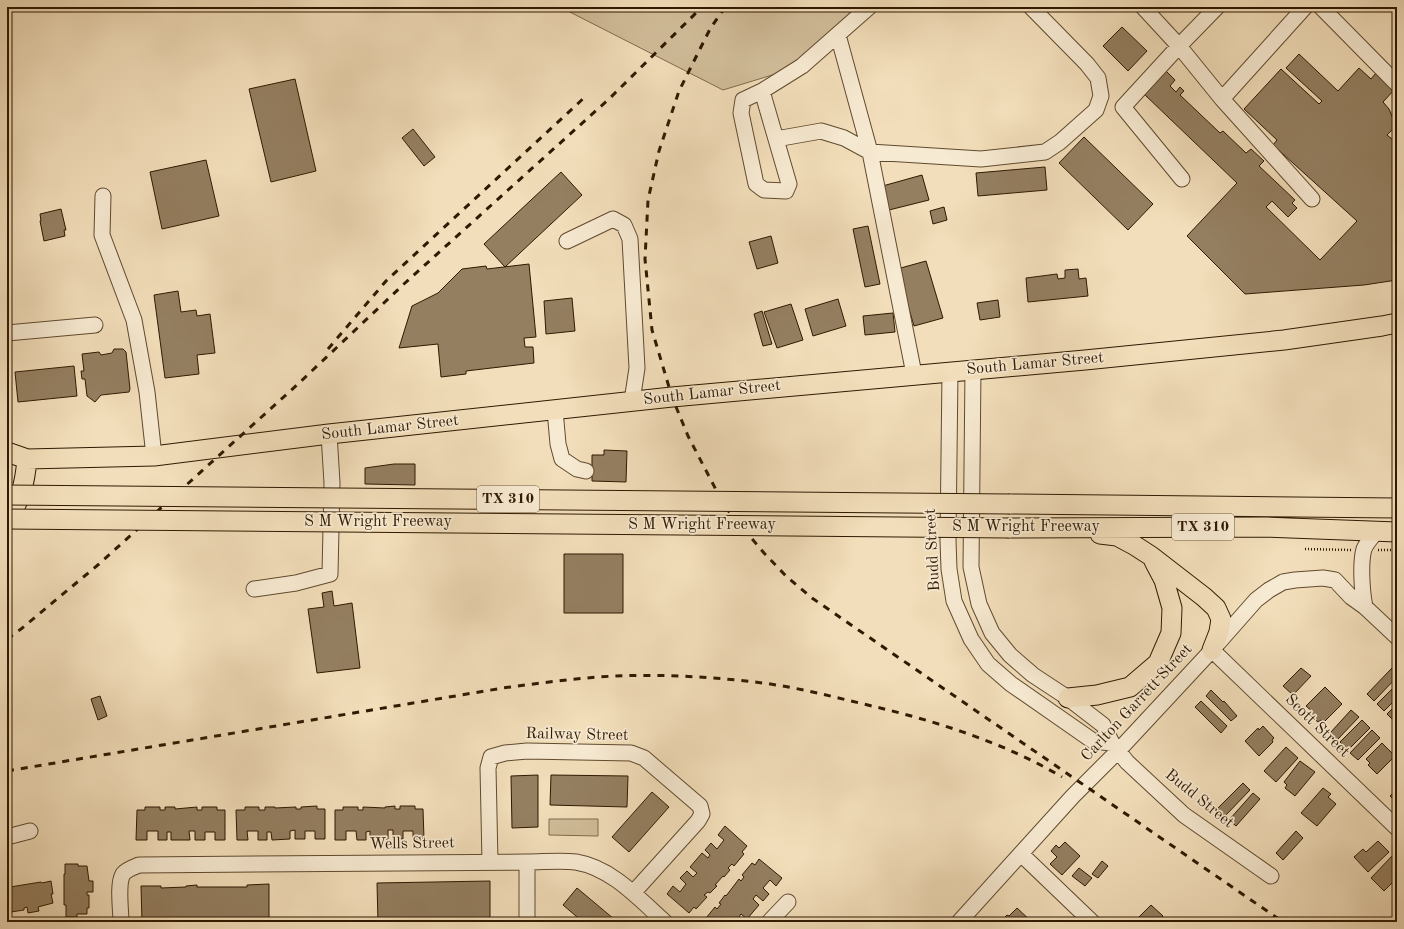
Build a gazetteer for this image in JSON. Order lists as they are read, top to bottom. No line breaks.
{"streets":{"main road":["South Lamar Street","TX 310","S M Wright Freeway"],"street":["Budd Street","Carlton Garrett Street","Scott Street","Railway Street","Wells Street"]},"crossings":[["South Lamar Street","Budd Street"],["Budd Street","Carlton Garrett Street"],["Carlton Garrett Street","Scott Street"],["Railway Street","Wells Street"]]}
